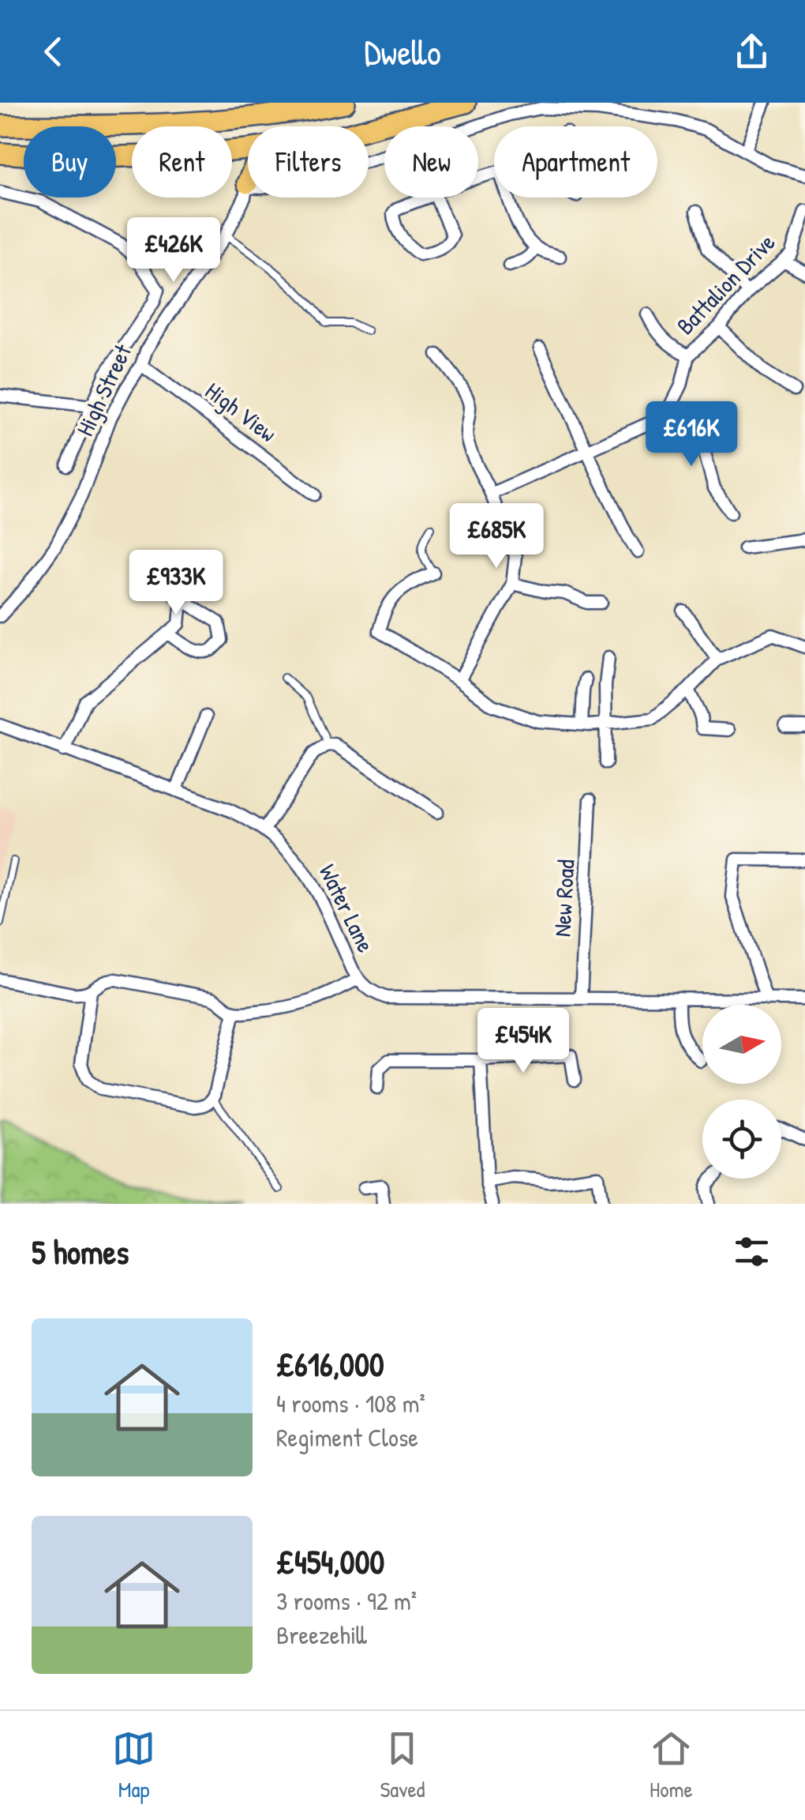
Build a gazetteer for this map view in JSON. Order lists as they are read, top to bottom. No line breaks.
{"streets":{"street":["Battalion Drive","High Street","High View","New Road","Water Lane"]},"crossings":[["High Street","High View"],["New Road","Water Lane"]],"north":"right","page":{"header":"Dwello","chip":["Buy","Rent","Filters","New","Apartment"],"price":["£426K","£616K","£685K","£933K","£454K"],"heading":"5 homes","list":[{"name":"£616,000","note":"4 rooms · 108 m² · Regiment Close"},{"name":"£454,000","note":"3 rooms · 92 m² · Breezehill"}],"tabs":["Map","Saved","Home"]}}
